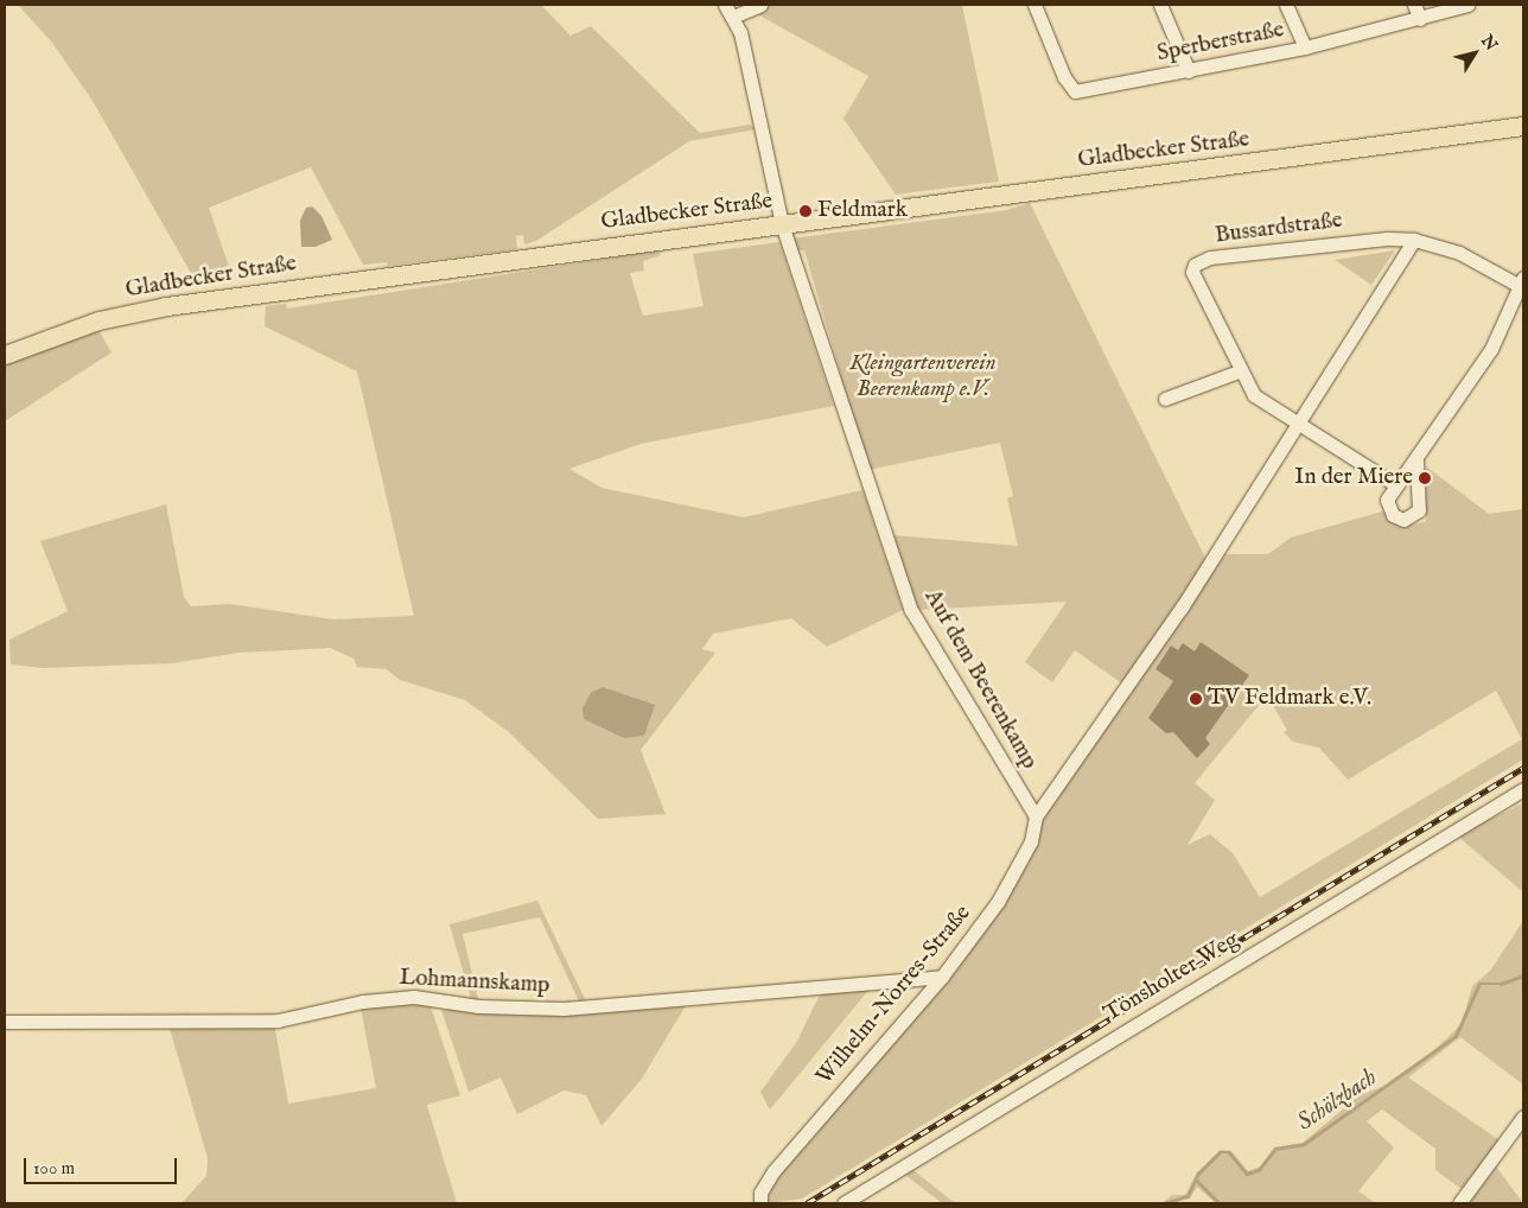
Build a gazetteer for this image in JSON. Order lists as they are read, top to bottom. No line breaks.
{"streets":{"main road":["Gladbecker Straße"],"street":["Sperberstraße","Bussardstraße","Auf dem Beerenkamp","Tönsholter Weg","Lohmannskamp","Wilhelm-Norres-Straße"]},"crossings":[["Gladbecker Straße","Auf dem Beerenkamp"],["Bussardstraße","Wilhelm-Norres-Straße"],["Auf dem Beerenkamp","Wilhelm-Norres-Straße"],["Lohmannskamp","Wilhelm-Norres-Straße"]],"water":["Schölzbach"],"parks":["Kleingartenverein Beerenkamp e.V."],"places":["Feldmark","In der Miere","TV Feldmark e.V."],"scale_bar":"100 m","north":"top right"}
